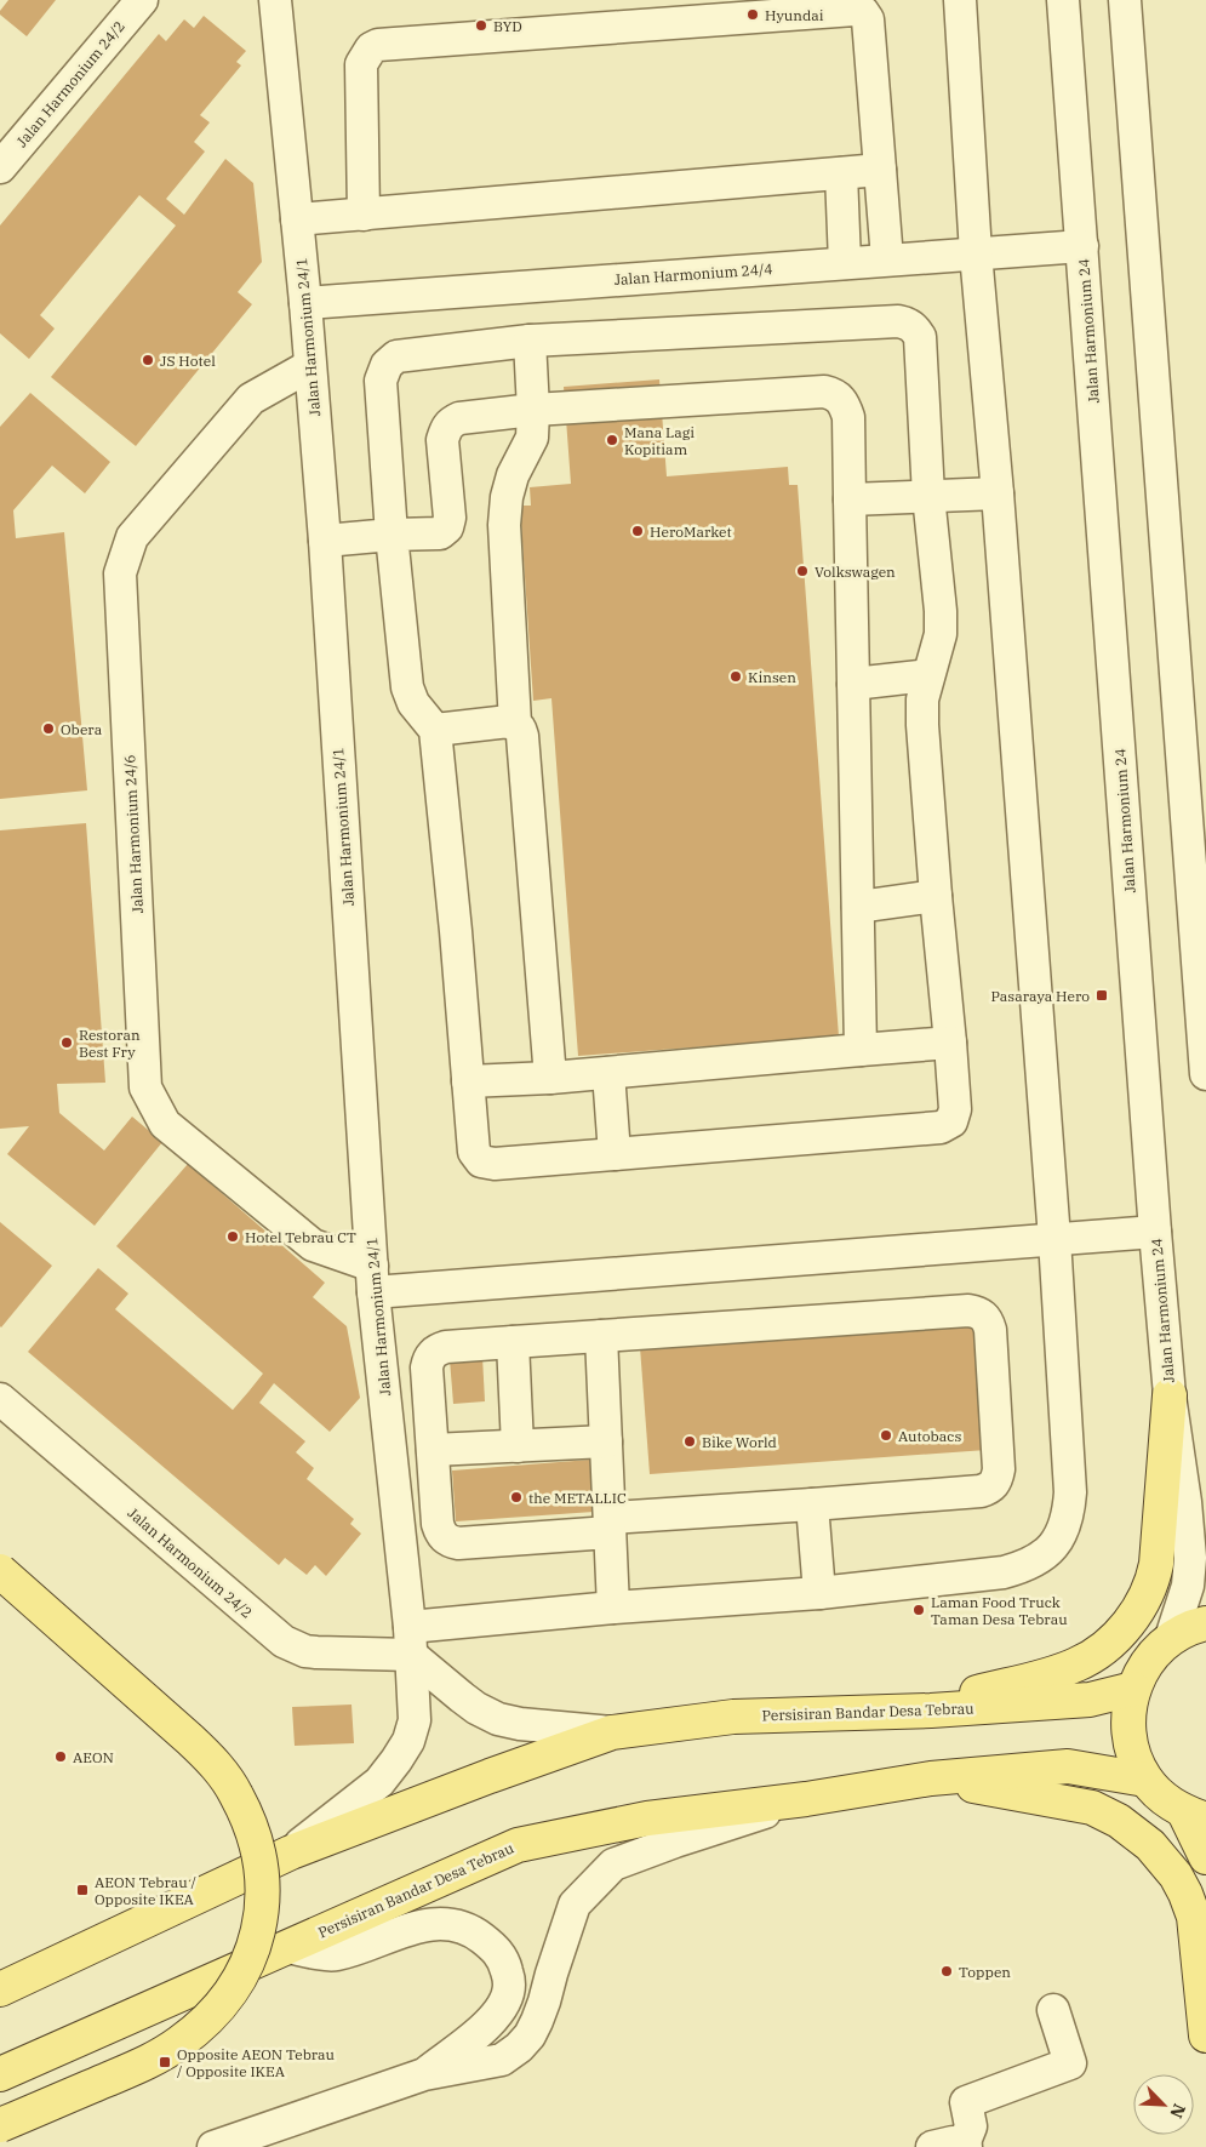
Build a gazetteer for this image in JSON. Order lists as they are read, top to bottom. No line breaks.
{"streets":{"main road":["Persisiran Bandar Desa Tebrau"],"street":["Jalan Harmonium 24/2","Jalan Harmonium 24/4","Jalan Harmonium 24","Jalan Harmonium 24/1","Jalan Harmonium 24/6"]},"crossings":[["Jalan Harmonium 24/2","Jalan Harmonium 24/4"],["Jalan Harmonium 24/2","Jalan Harmonium 24/1"],["Jalan Harmonium 24/4","Jalan Harmonium 24"],["Jalan Harmonium 24/4","Jalan Harmonium 24/1"],["Jalan Harmonium 24/1","Jalan Harmonium 24/6"],["Jalan Harmonium 24/1","Persisiran Bandar Desa Tebrau"]],"places":{"other":["Hyundai","BYD","JS Hotel","Mana Lagi Kopitiam","HeroMarket","Volkswagen","Kinsen","Obera","Restoran Best Fry","Hotel Tebrau CT","Autobacs","Bike World","the METALLIC","Laman Food Truck Taman Desa Tebrau","AEON","Toppen"],"transit":["Pasaraya Hero","AEON Tebrau / Opposite IKEA","Opposite AEON Tebrau / Opposite IKEA"]},"north":"bottom right"}
